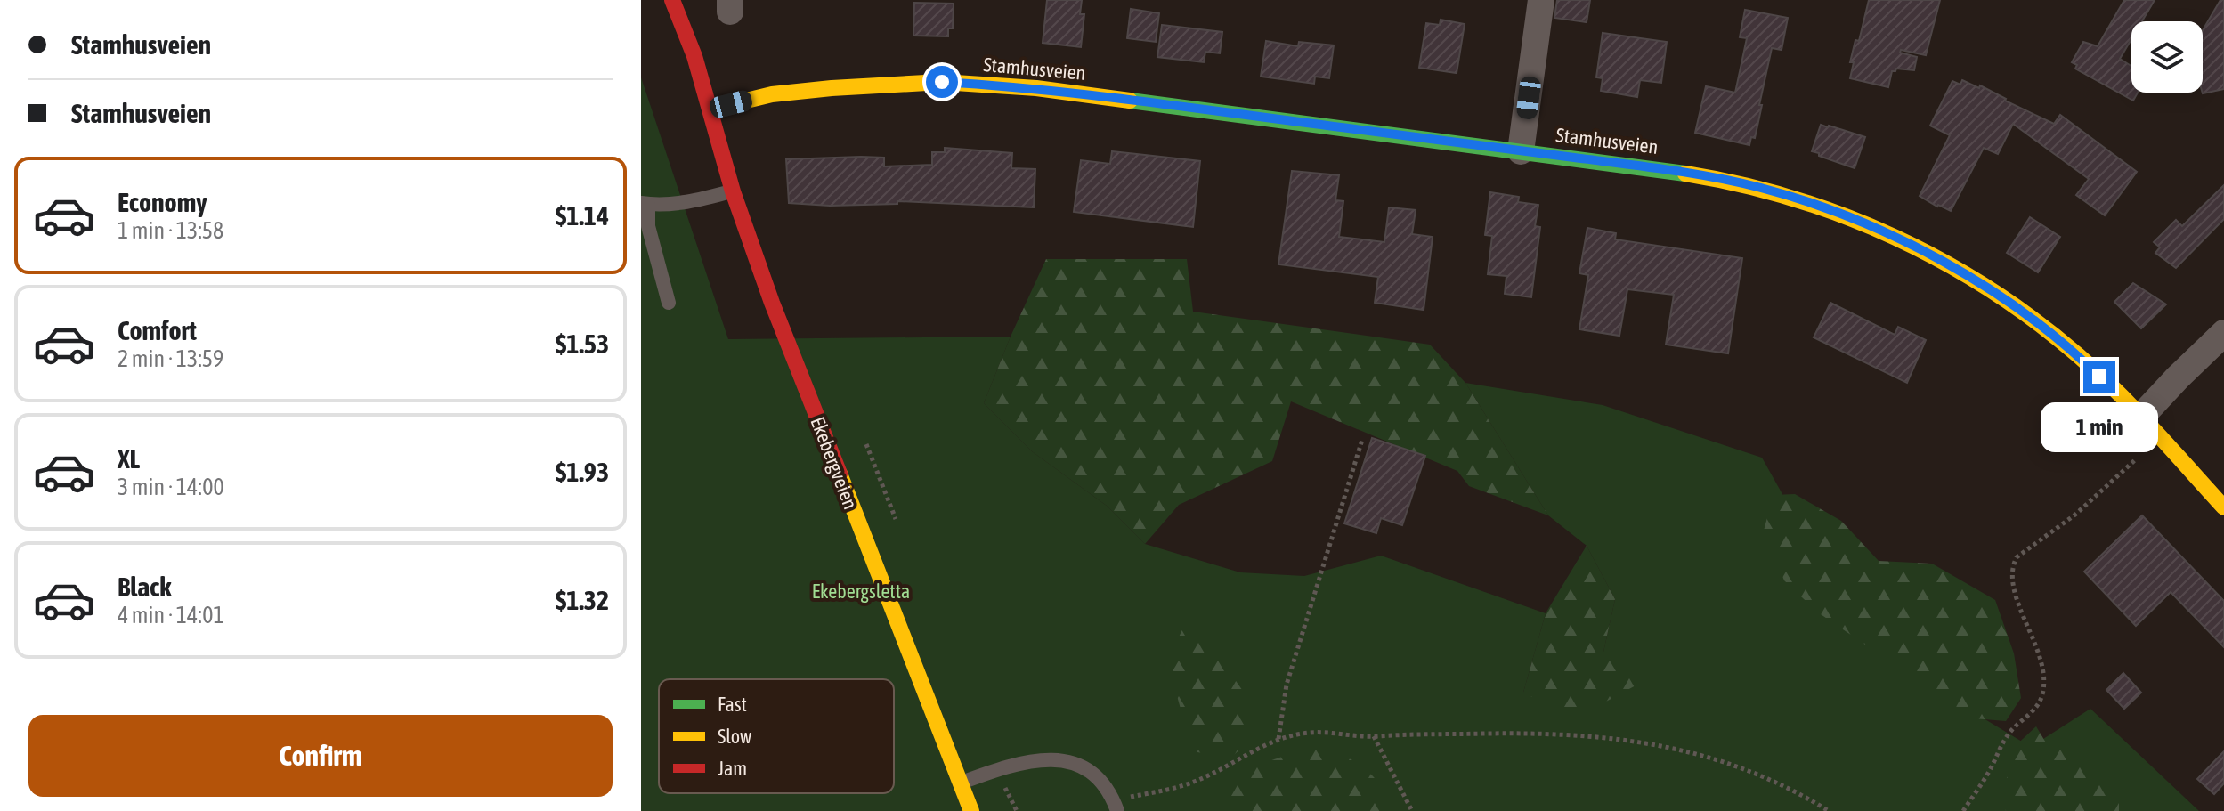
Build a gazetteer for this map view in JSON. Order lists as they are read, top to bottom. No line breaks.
{"streets":{"street":["Stamhusveien","Ekebergveien"]},"crossings":[["Stamhusveien","Ekebergveien"]],"parks":["Ekebergsletta"],"legend":["Fast","Slow","Jam"],"page":{"banner":["Stamhusveien","Stamhusveien"],"list":[{"name":"Economy","note":"1 min · 13:58","value":"$1.14"},{"name":"Comfort","note":"2 min · 13:59","value":"$1.53"},{"name":"XL","note":"3 min · 14:00","value":"$1.93"},{"name":"Black","note":"4 min · 14:01","value":"$1.32"}],"bubble":"1 min","buttons":"Confirm"}}
